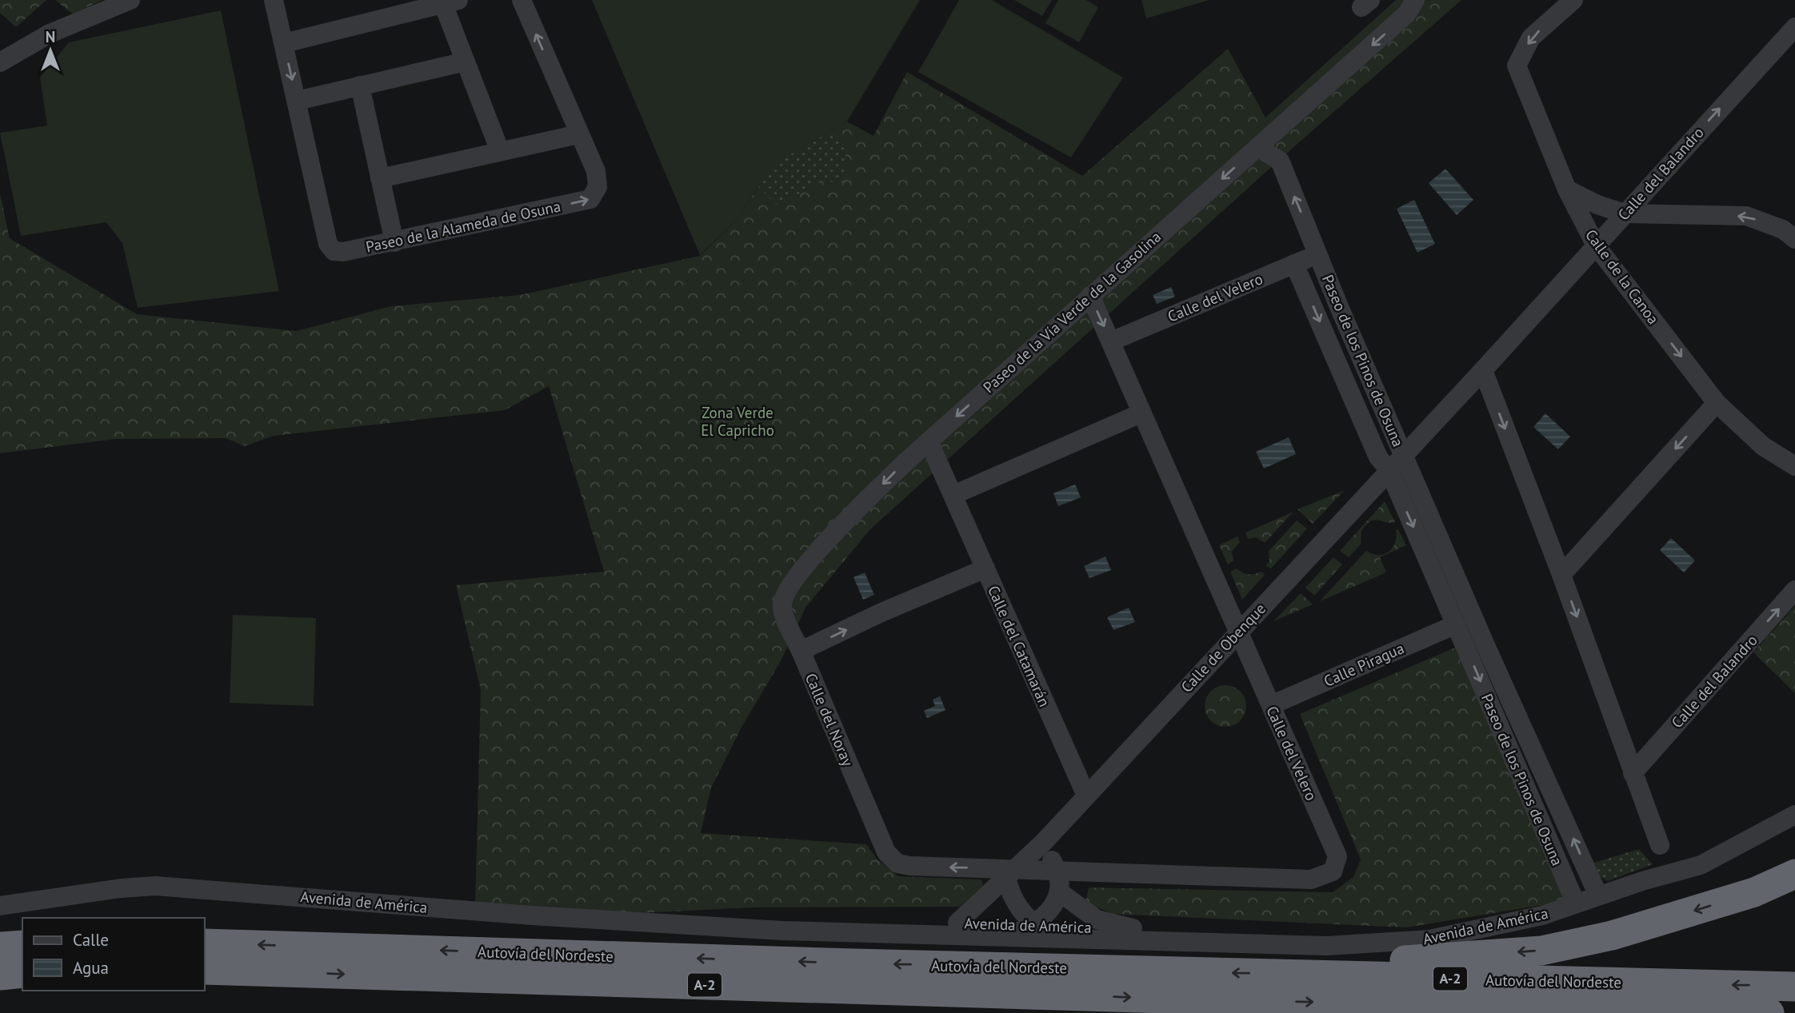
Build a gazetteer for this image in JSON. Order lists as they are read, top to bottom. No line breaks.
{"streets":{"highway":["Autovía del Nordeste","A-2"],"street":["Calle del Balandro","Paseo de la Alameda de Osuna","Calle de la Canoa","Calle del Velero","Paseo de la Vía Verde de la Gasolina","Paseo de los Pinos de Osuna","Calle del Catamarán","Calle de Obenque","Calle Piragua","Calle del Noray","Avenida de América"]},"crossings":[["Calle del Balandro","Calle de la Canoa"],["Calle del Balandro","Paseo de los Pinos de Osuna"],["Calle del Balandro","Calle de Obenque"],["Calle del Velero","Paseo de la Vía Verde de la Gasolina"],["Calle del Velero","Paseo de los Pinos de Osuna"],["Calle del Velero","Calle de Obenque"],["Calle del Velero","Calle Piragua"],["Calle del Velero","Calle del Noray"],["Paseo de la Vía Verde de la Gasolina","Paseo de los Pinos de Osuna"],["Paseo de la Vía Verde de la Gasolina","Calle del Catamarán"],["Paseo de la Vía Verde de la Gasolina","Calle del Noray"],["Paseo de los Pinos de Osuna","Calle de Obenque"],["Paseo de los Pinos de Osuna","Calle Piragua"],["Paseo de los Pinos de Osuna","Avenida de América"],["Calle del Catamarán","Calle de Obenque"],["Calle de Obenque","Calle del Noray"],["Calle de Obenque","Avenida de América"]],"one_way":["Calle del Balandro","Calle de la Canoa","Calle del Noray"],"parks":["Zona Verde El Capricho"],"legend":["Calle","Agua"],"north":"top"}
